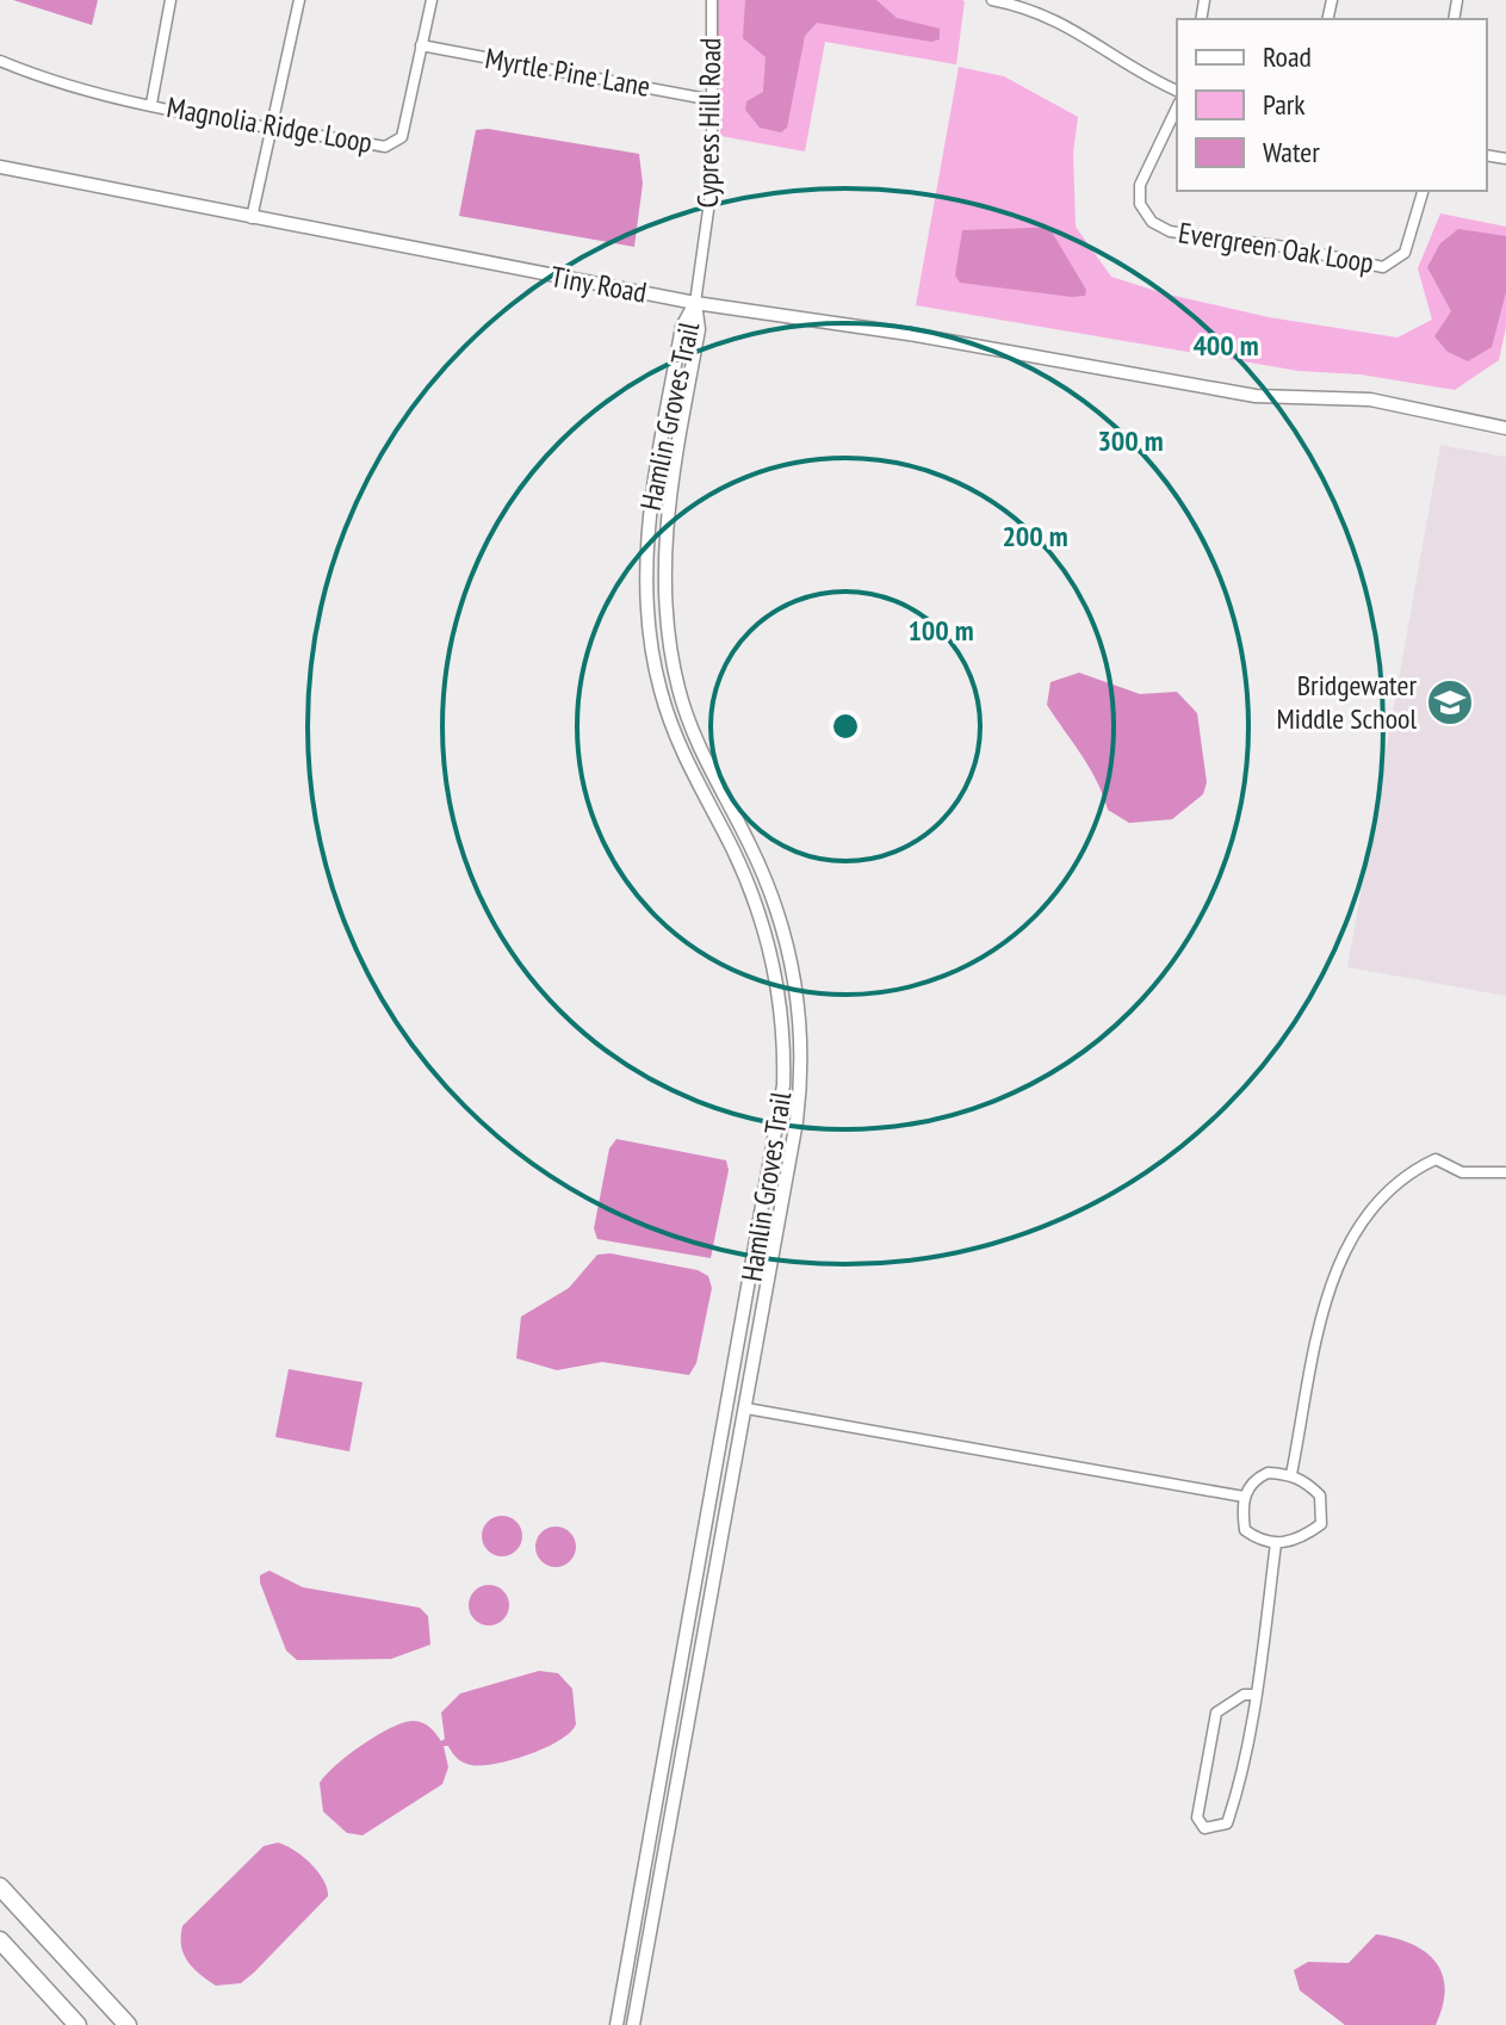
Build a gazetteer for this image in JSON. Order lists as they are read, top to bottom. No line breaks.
{"streets":{"street":["Myrtle Pine Lane","Cypress Hill Road","Magnolia Ridge Loop","Evergreen Oak Loop","Tiny Road","Hamlin Groves Trail"]},"crossings":[["Myrtle Pine Lane","Cypress Hill Road"],["Myrtle Pine Lane","Magnolia Ridge Loop"],["Cypress Hill Road","Tiny Road"],["Cypress Hill Road","Hamlin Groves Trail"],["Tiny Road","Hamlin Groves Trail"]],"places":{"school or university":["Bridgewater Middle School"]},"legend":["Road","Park","Water"],"rings":["400 m","300 m","200 m","100 m"]}
